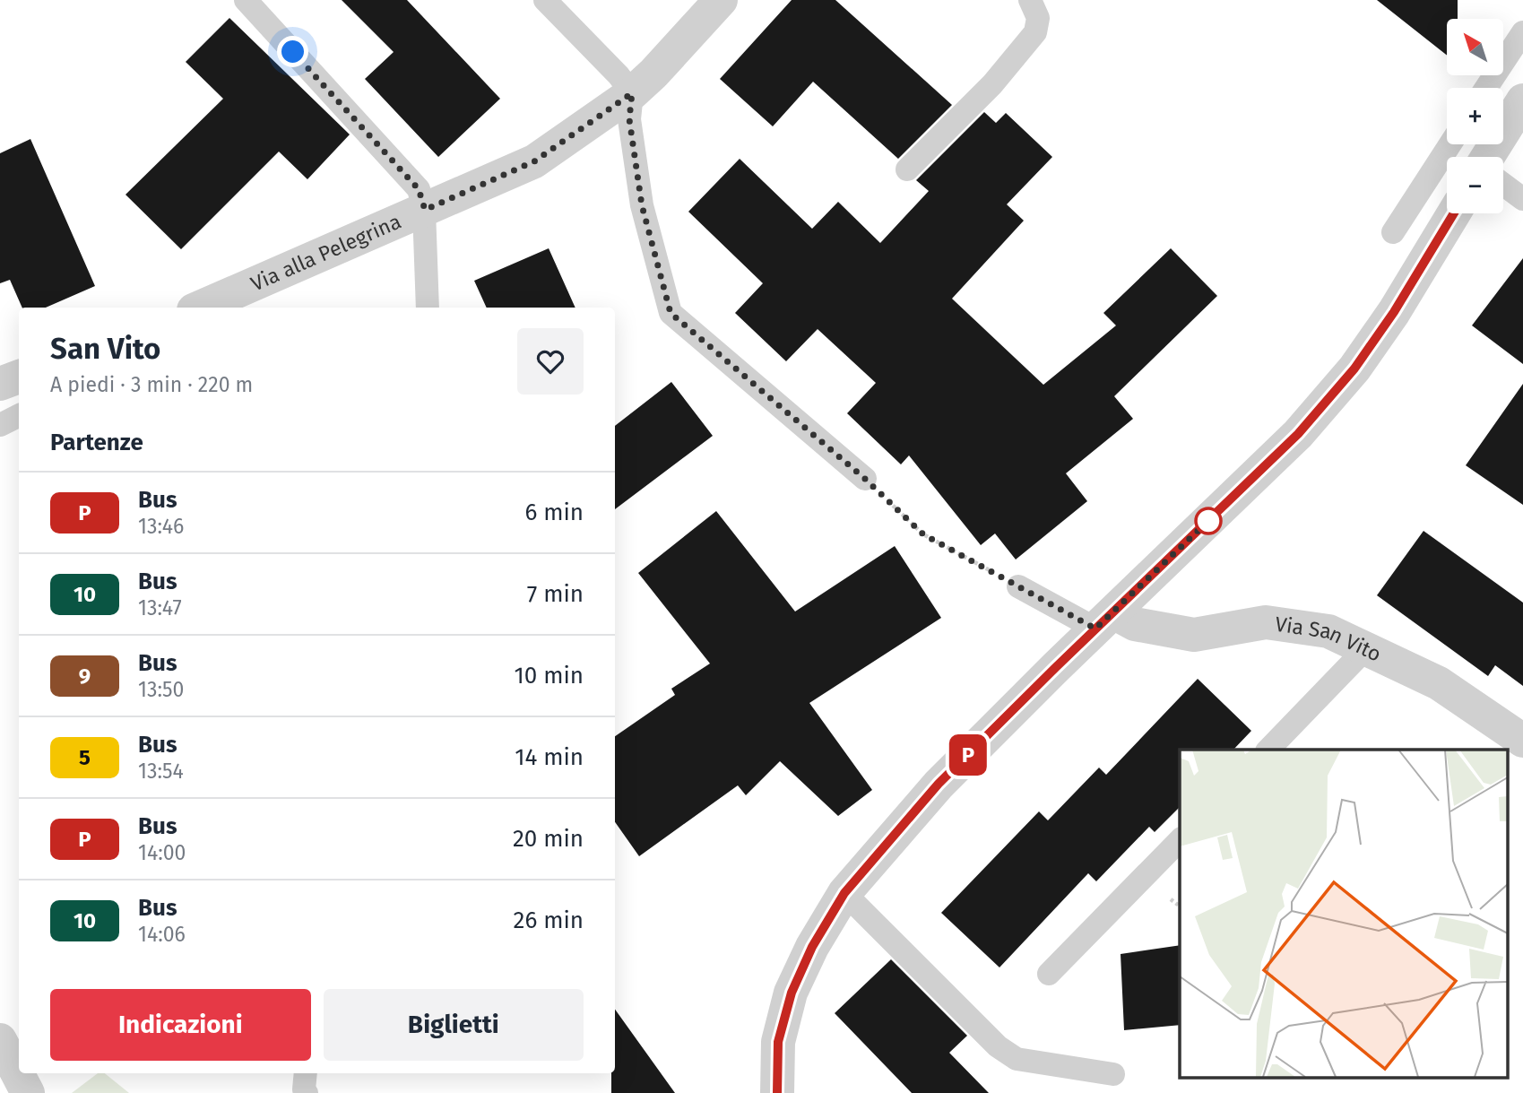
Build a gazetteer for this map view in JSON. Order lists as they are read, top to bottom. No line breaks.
{"streets":{"street":["Via alla Pelegrina","Via San Vito"]},"lines":["bus line P"],"north":"top left","page":{"on_map":"P","map_buttons":["+","−"],"heading":[["San Vito","A piedi · 3 min · 220 m"],"Partenze"],"list":[{"mark":"P","name":"Bus","note":"13:46","value":"6 min"},{"mark":"10","name":"Bus","note":"13:47","value":"7 min"},{"mark":"9","name":"Bus","note":"13:50","value":"10 min"},{"mark":"5","name":"Bus","note":"13:54","value":"14 min"},{"mark":"P","name":"Bus","note":"14:00","value":"20 min"},{"mark":"10","name":"Bus","note":"14:06","value":"26 min"}],"buttons":["Indicazioni","Biglietti"]}}
